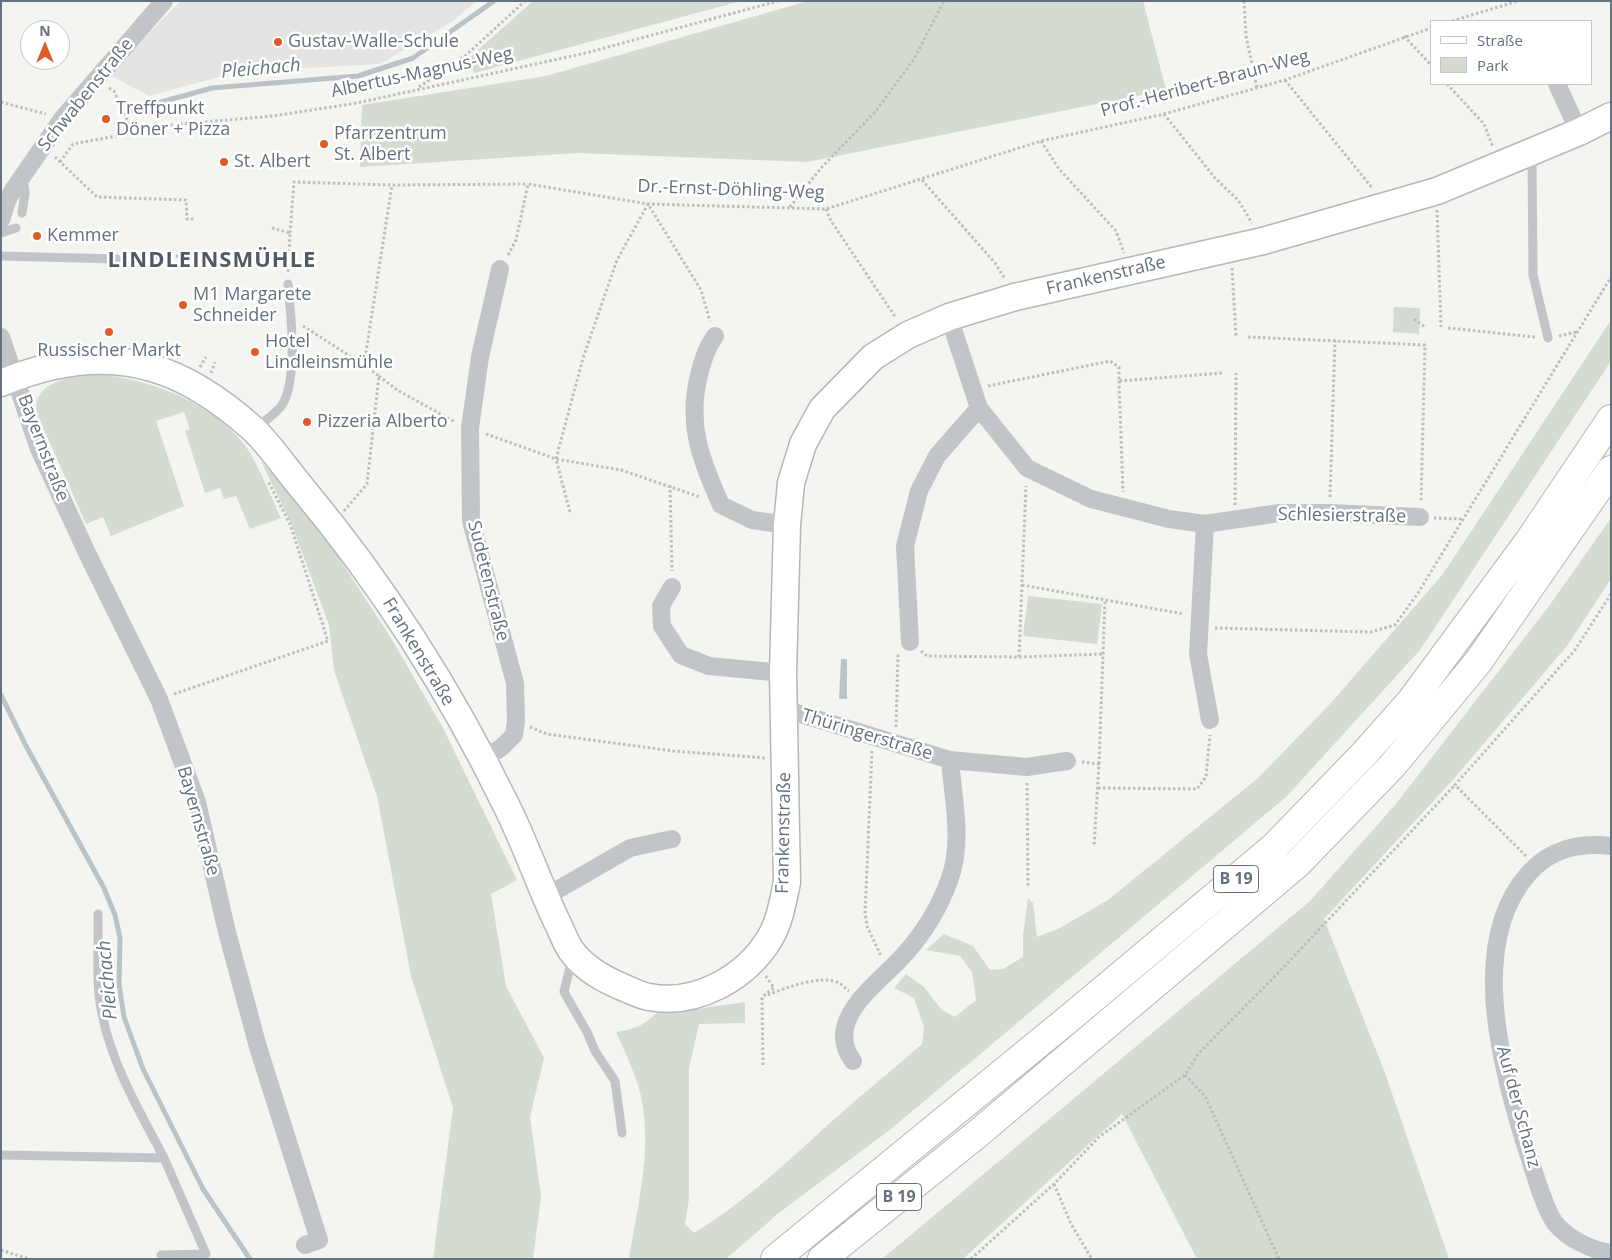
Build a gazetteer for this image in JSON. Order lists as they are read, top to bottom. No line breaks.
{"streets":{"highway":["B 19"],"street":["Schwabenstraße","Frankenstraße","Bayernstraße","Schlesierstraße","Sudetenstraße","Thüringerstraße","Auf der Schanz"],"path":["Albertus-Magnus-Weg","Prof.-Heribert-Braun-Weg","Dr.-Ernst-Döhling-Weg"]},"crossings":[["Prof.-Heribert-Braun-Weg","Dr.-Ernst-Döhling-Weg"],["Frankenstraße","Bayernstraße"],["Frankenstraße","Schlesierstraße"],["Frankenstraße","Sudetenstraße"],["Frankenstraße","Thüringerstraße"]],"districts":["LINDLEINSMÜHLE"],"water":["Pleichach"],"places":["Gustav-Walle-Schule","Treffpunkt Döner + Pizza","Pfarrzentrum St. Albert","St. Albert","Kemmer","M1 Margarete Schneider","Russischer Markt","Hotel Lindleinsmühle","Pizzeria Alberto"],"legend":["Straße","Park"],"north":"top"}
